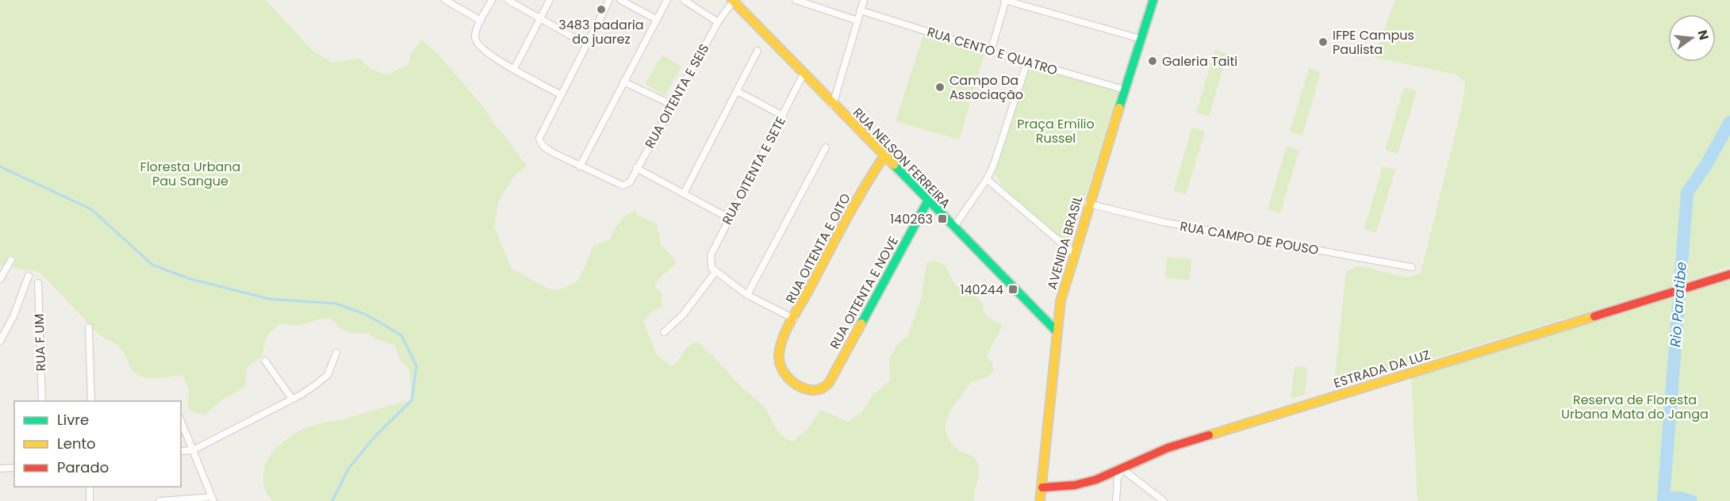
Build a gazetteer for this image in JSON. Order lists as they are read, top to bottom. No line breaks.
{"streets":{"main road":["RUA NELSON FERREIRA","AVENIDA BRASIL","RUA OITENTA E OITO","RUA OITENTA E NOVE","ESTRADA DA LUZ"],"street":["RUA CENTO E QUATRO","RUA OITENTA E SEIS","RUA OITENTA E SETE","RUA CAMPO DE POUSO","RUA F UM"]},"crossings":[["RUA CENTO E QUATRO","AVENIDA BRASIL"],["RUA OITENTA E SEIS","RUA NELSON FERREIRA"],["RUA NELSON FERREIRA","RUA OITENTA E SETE"],["RUA NELSON FERREIRA","AVENIDA BRASIL"],["RUA NELSON FERREIRA","RUA OITENTA E OITO"],["RUA NELSON FERREIRA","RUA OITENTA E NOVE"],["RUA CAMPO DE POUSO","AVENIDA BRASIL"],["AVENIDA BRASIL","ESTRADA DA LUZ"],["RUA OITENTA E OITO","RUA OITENTA E NOVE"]],"water":["Rio Paratibe"],"parks":["Praça Emílio Russel","Floresta Urbana Pau Sangue","Reserva de Floresta Urbana Mata do Janga"],"places":{"other":["3483 padaria do juarez","IFPE Campus Paulista","Galeria Taiti","Campo Da Associação"],"transit":["140263","140244"]},"legend":["Livre","Lento","Parado"],"north":"right"}
